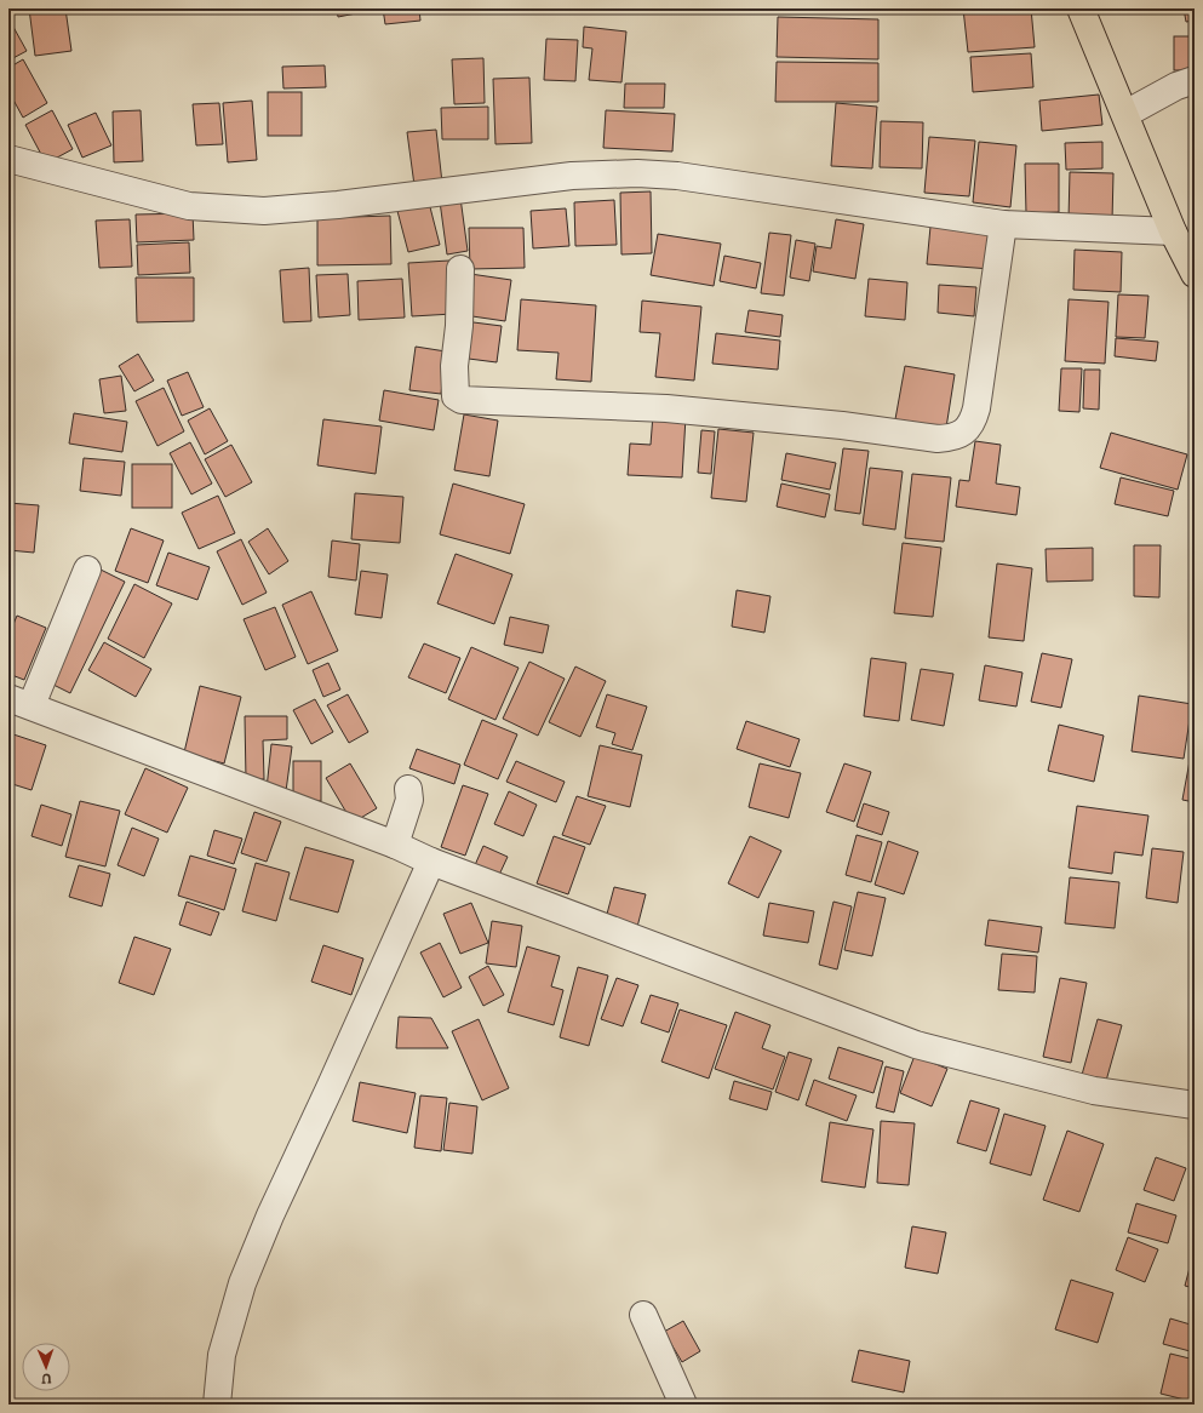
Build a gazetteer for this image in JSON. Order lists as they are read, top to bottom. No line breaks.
{"north":"bottom"}
